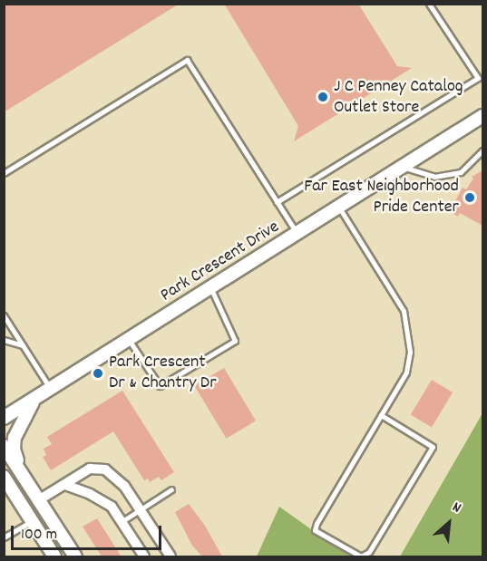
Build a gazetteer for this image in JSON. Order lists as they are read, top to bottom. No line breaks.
{"streets":{"street":["Park Crescent Drive"]},"places":["J C Penney Catalog Outlet Store","Far East Neighborhood Pride Center","Park Crescent Dr & Chantry Dr"],"scale_bar":"100 m","north":"top right"}
